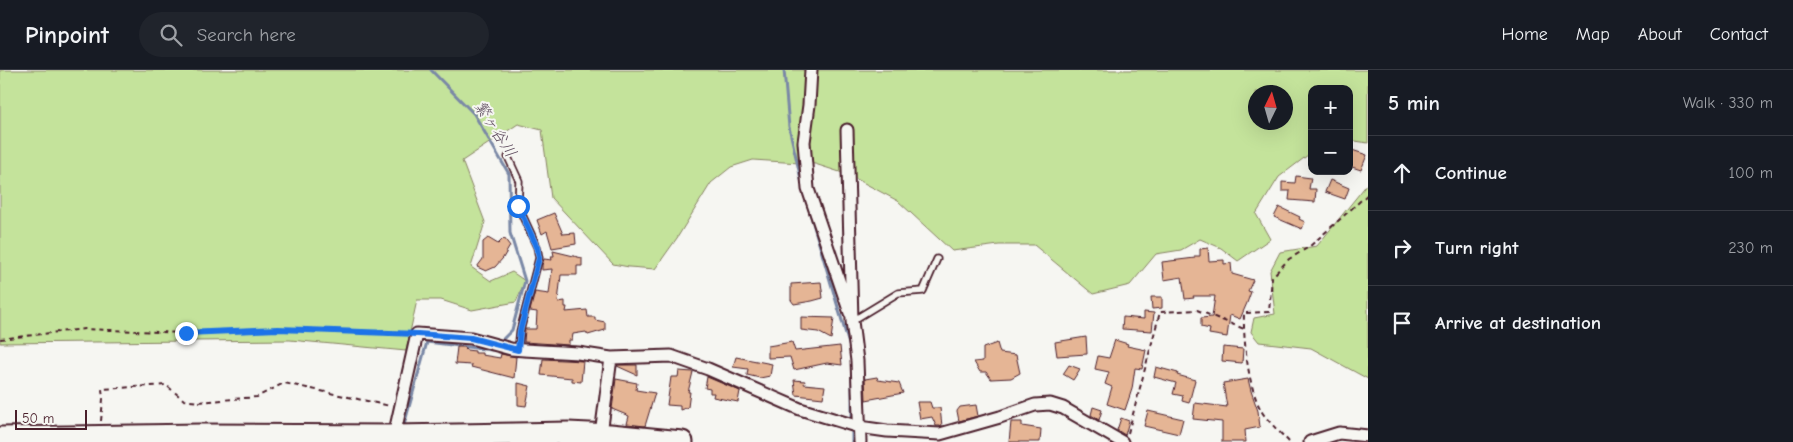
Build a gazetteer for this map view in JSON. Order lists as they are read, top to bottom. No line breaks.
{"water":["繁ヶ谷川"],"scale_bar":"50 m","north":"top","page":{"header":"Pinpoint","search":"Search here","nav":["Home","Map","About","Contact"],"heading":["5 min","Walk · 330 m"],"map_buttons":["+","−"],"list":[["Continue","100 m"],["Turn right","230 m"],"Arrive at destination"],"scale":"50 m"}}
